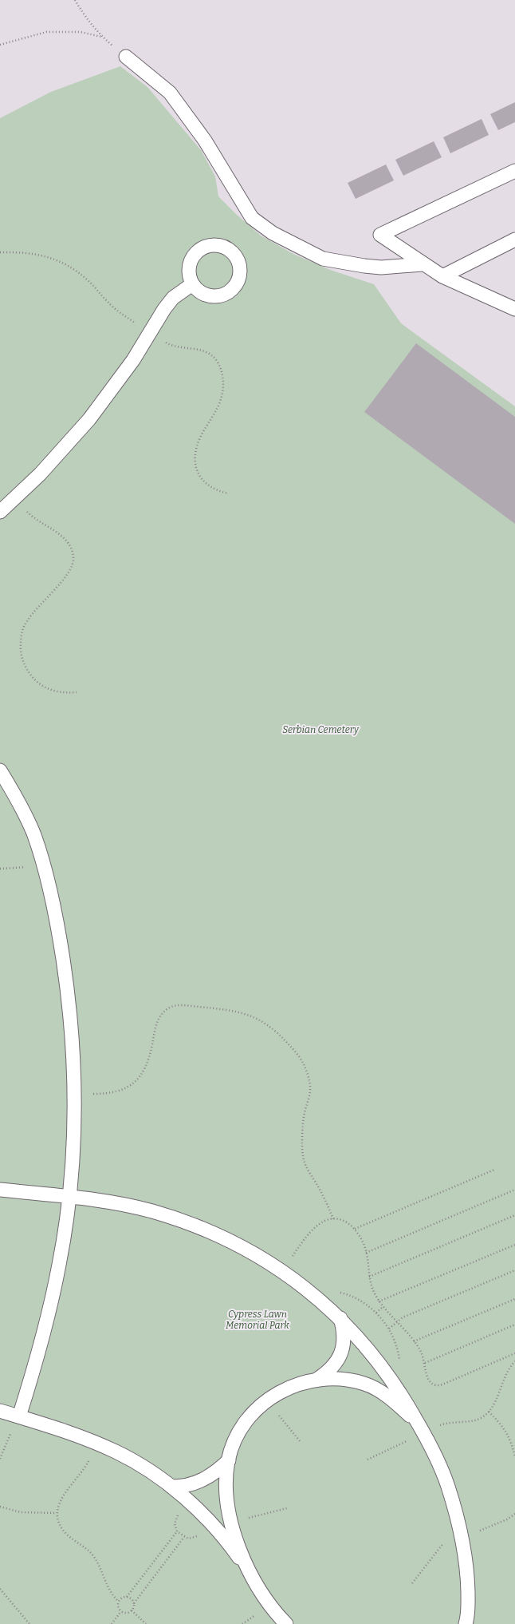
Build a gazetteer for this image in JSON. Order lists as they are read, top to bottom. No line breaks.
{"parks":["Serbian Cemetery","Cypress Lawn Memorial Park"]}
